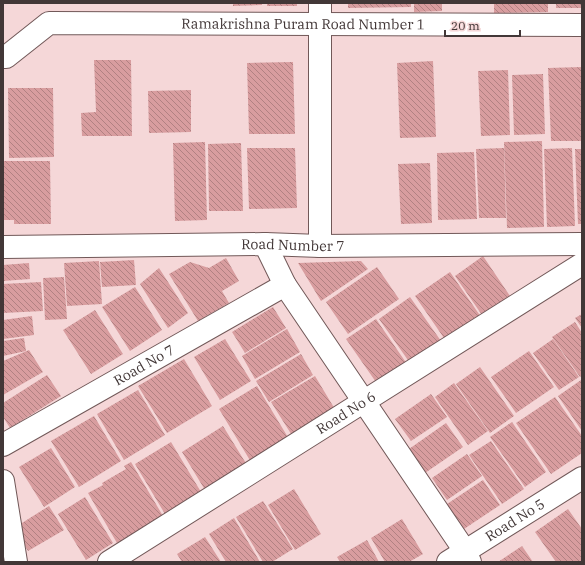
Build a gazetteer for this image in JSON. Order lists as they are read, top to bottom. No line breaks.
{"streets":{"street":["Ramakrishna Puram Road Number 1","Road Number 7","Road No 7","Road No 6","Road No 5"]},"scale_bar":"20 m"}
